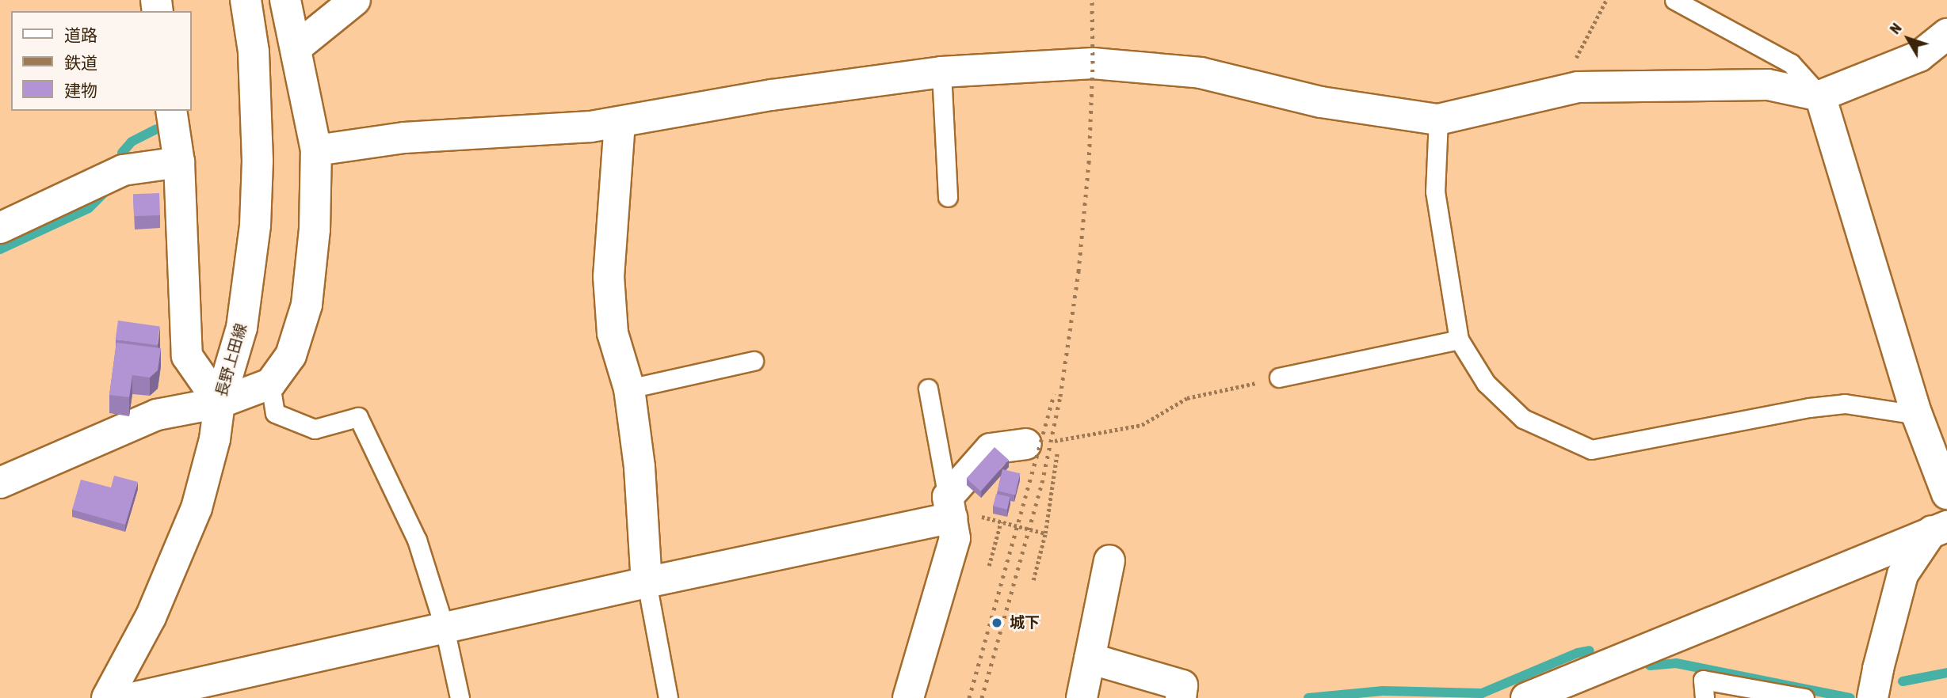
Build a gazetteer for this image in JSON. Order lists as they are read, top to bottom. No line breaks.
{"streets":{"street":["長野上田線"]},"places":["城下"],"legend":["道路","鉄道","建物"],"north":"top left"}
